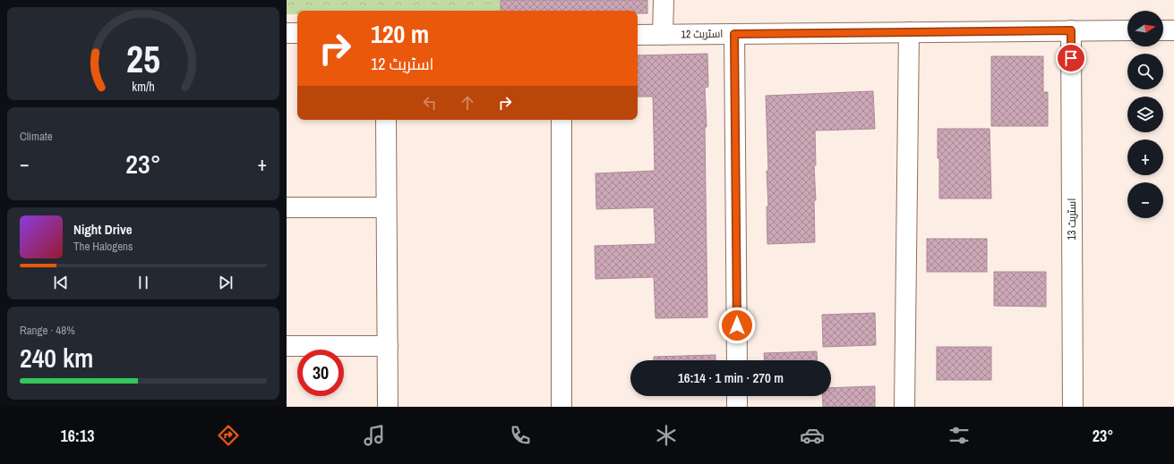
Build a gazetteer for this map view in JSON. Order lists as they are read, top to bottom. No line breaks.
{"streets":{"street":["اسٹریٹ 12","اسٹریٹ 13"]},"crossings":[["اسٹریٹ 12","اسٹریٹ 13"]],"north":"right","page":{"map_buttons":["+","−"],"turn":["120 m","اسٹریٹ 12"],"tile":["Climate",["Range · 48%","240 km"]],"heat":["−","23°","+"],"song":["Night Drive","The Halogens"],"limit":"30","trip":"16:14 · 1 min · 270 m","tabs":["16:13","23°"],"gauge":["25","km/h"]}}
